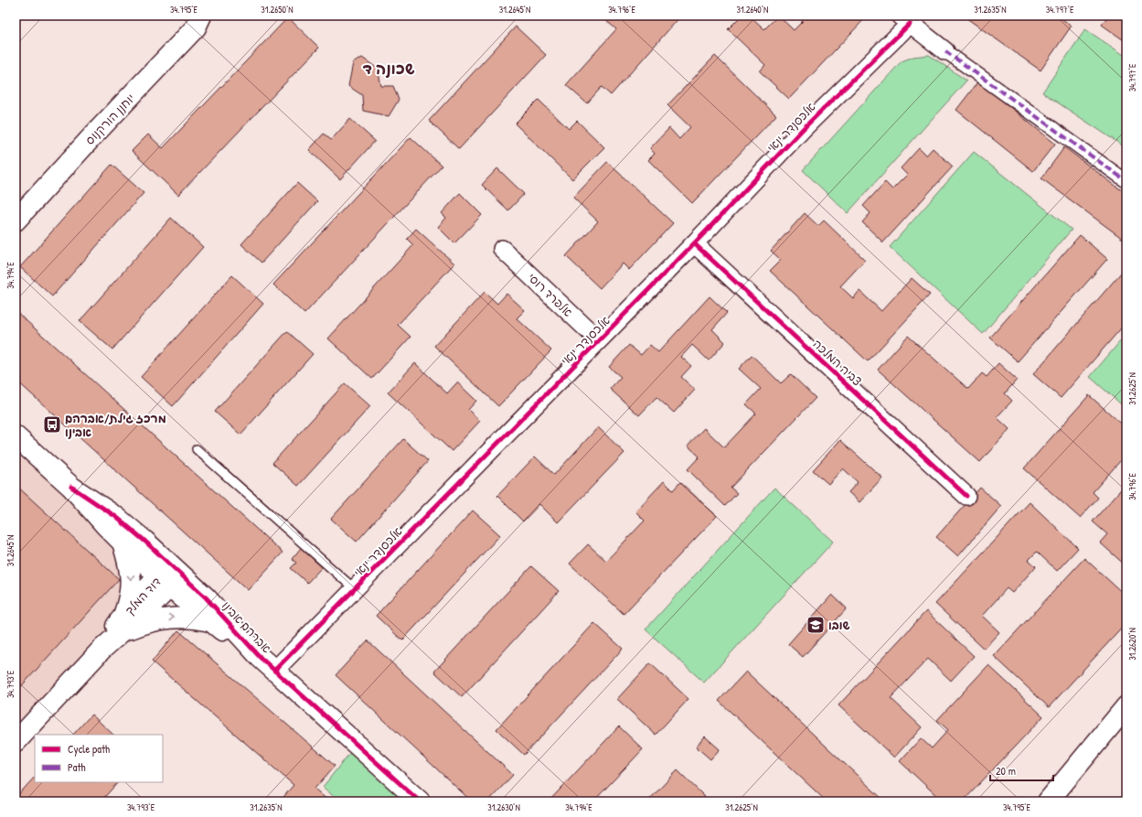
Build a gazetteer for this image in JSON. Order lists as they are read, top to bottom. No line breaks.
{"streets":{"street":["יוחנן הורקנוס","אלכסנדר ינאי","אלפרד רוסי","צביה המלכה","דוד המלך","אברהם אבינו"]},"crossings":[["אלכסנדר ינאי","אלפרד רוסי"],["אלכסנדר ינאי","צביה המלכה"],["אלכסנדר ינאי","אברהם אבינו"],["דוד המלך","אברהם אבינו"]],"districts":["שכונה ד"],"places":{"bus stop":["מרכז גילת/אברהם אבינו"],"school or university":["שובו"]},"legend":["Cycle path","Path"],"scale_bar":"20 m","coordinates":["34.795°E","31.2650°N","31.2645°N","34.796°E","31.2640°N","31.2635°N","34.797°E","34.794°E","31.2625°N","31.2620°N","34.793°E","31.2630°N"]}
